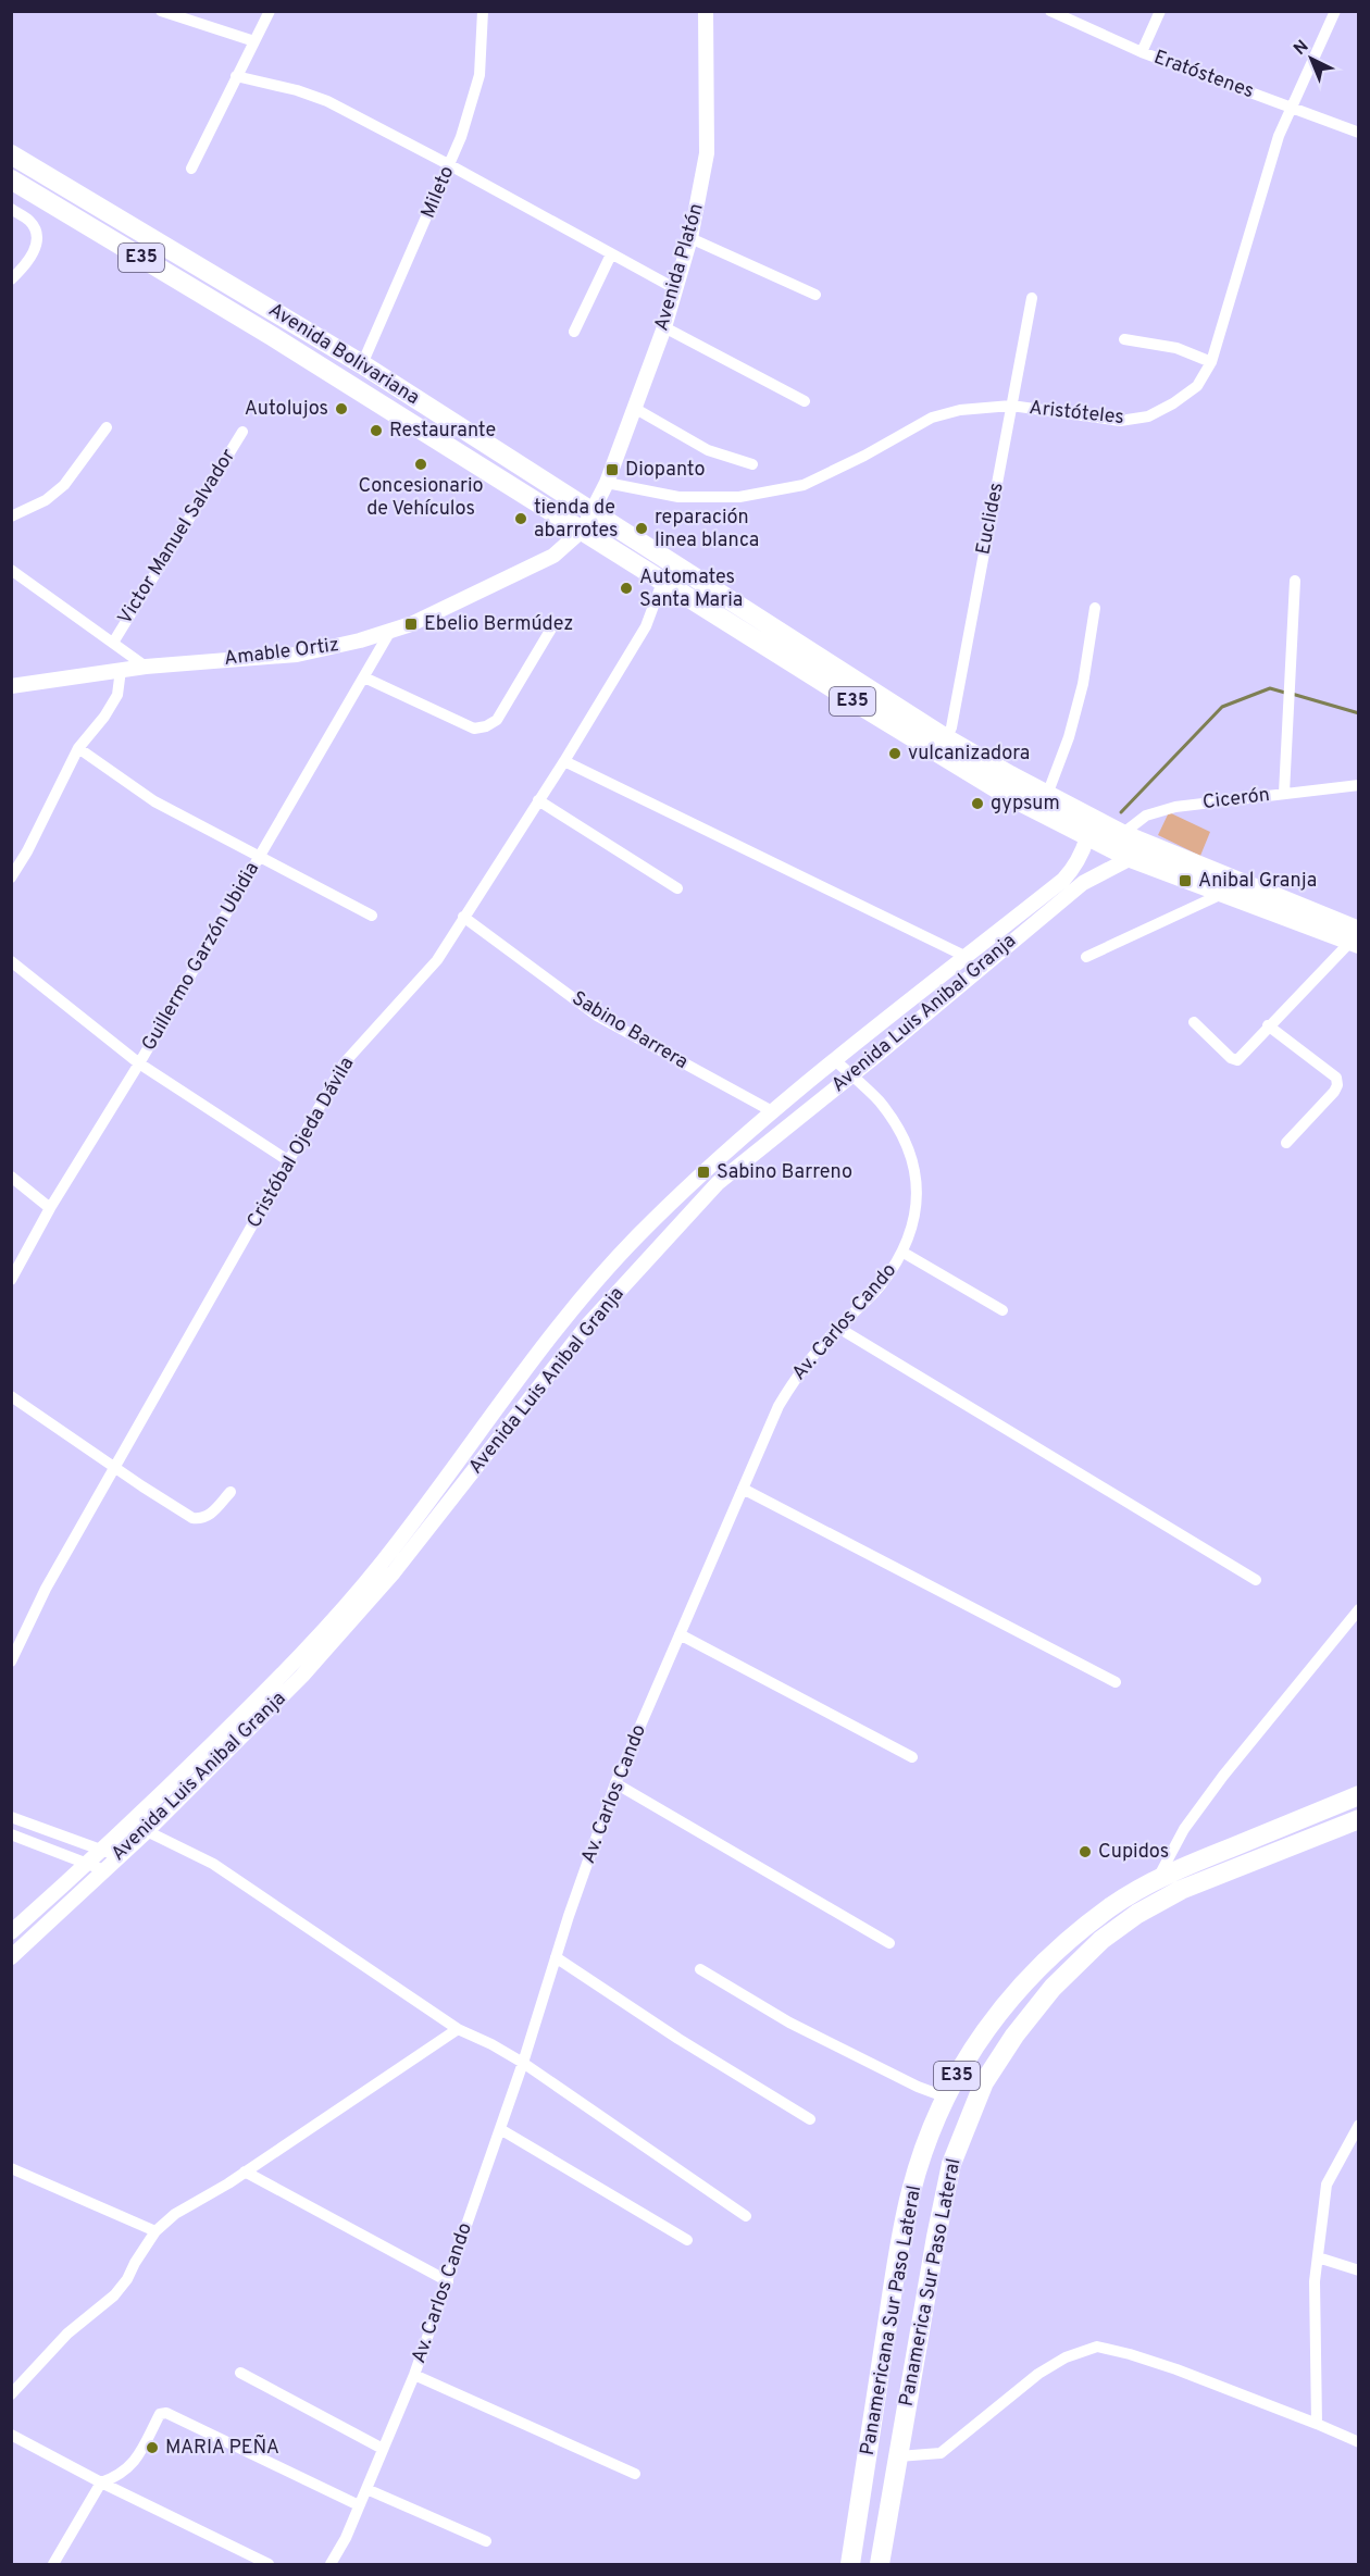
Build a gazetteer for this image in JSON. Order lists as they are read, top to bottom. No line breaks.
{"streets":{"highway":["E35","Avenida Bolivariana","Panamerica Sur Paso Lateral","Panamericana Sur Paso Lateral"],"main road":["Avenida Platón","Amable Ortiz","Avenida Luis Anibal Granja"],"street":["Eratóstenes","Mileto","Aristóteles","Euclides","Victor Manuel Salvador","Cicerón","Guillermo Garzón Ubidia","Sabino Barrera","Cristóbal Ojeda Dávila","Av. Carlos Cando"]},"crossings":[["Eratóstenes","Aristóteles"],["Mileto","Avenida Bolivariana"],["Avenida Platón","Avenida Bolivariana"],["Avenida Platón","Aristóteles"],["Avenida Platón","Amable Ortiz"],["Avenida Bolivariana","Euclides"],["Avenida Bolivariana","Amable Ortiz"],["Avenida Bolivariana","Cicerón"],["Avenida Bolivariana","Avenida Luis Anibal Granja"],["Avenida Bolivariana","Cristóbal Ojeda Dávila"],["Aristóteles","Euclides"],["Amable Ortiz","Guillermo Garzón Ubidia"],["Avenida Luis Anibal Granja","Sabino Barrera"],["Avenida Luis Anibal Granja","Av. Carlos Cando"],["Sabino Barrera","Cristóbal Ojeda Dávila"]],"places":{"other":["Autolujos","Restaurante","Concesionario de Vehículos","tienda de abarrotes","reparación linea blanca","Automates Santa Maria","vulcanizadora","gypsum","Cupidos","MARIA PEÑA"],"transit":["Diopanto","Ebelio Bermúdez","Anibal Granja","Sabino Barreno"]},"north":"top left"}
